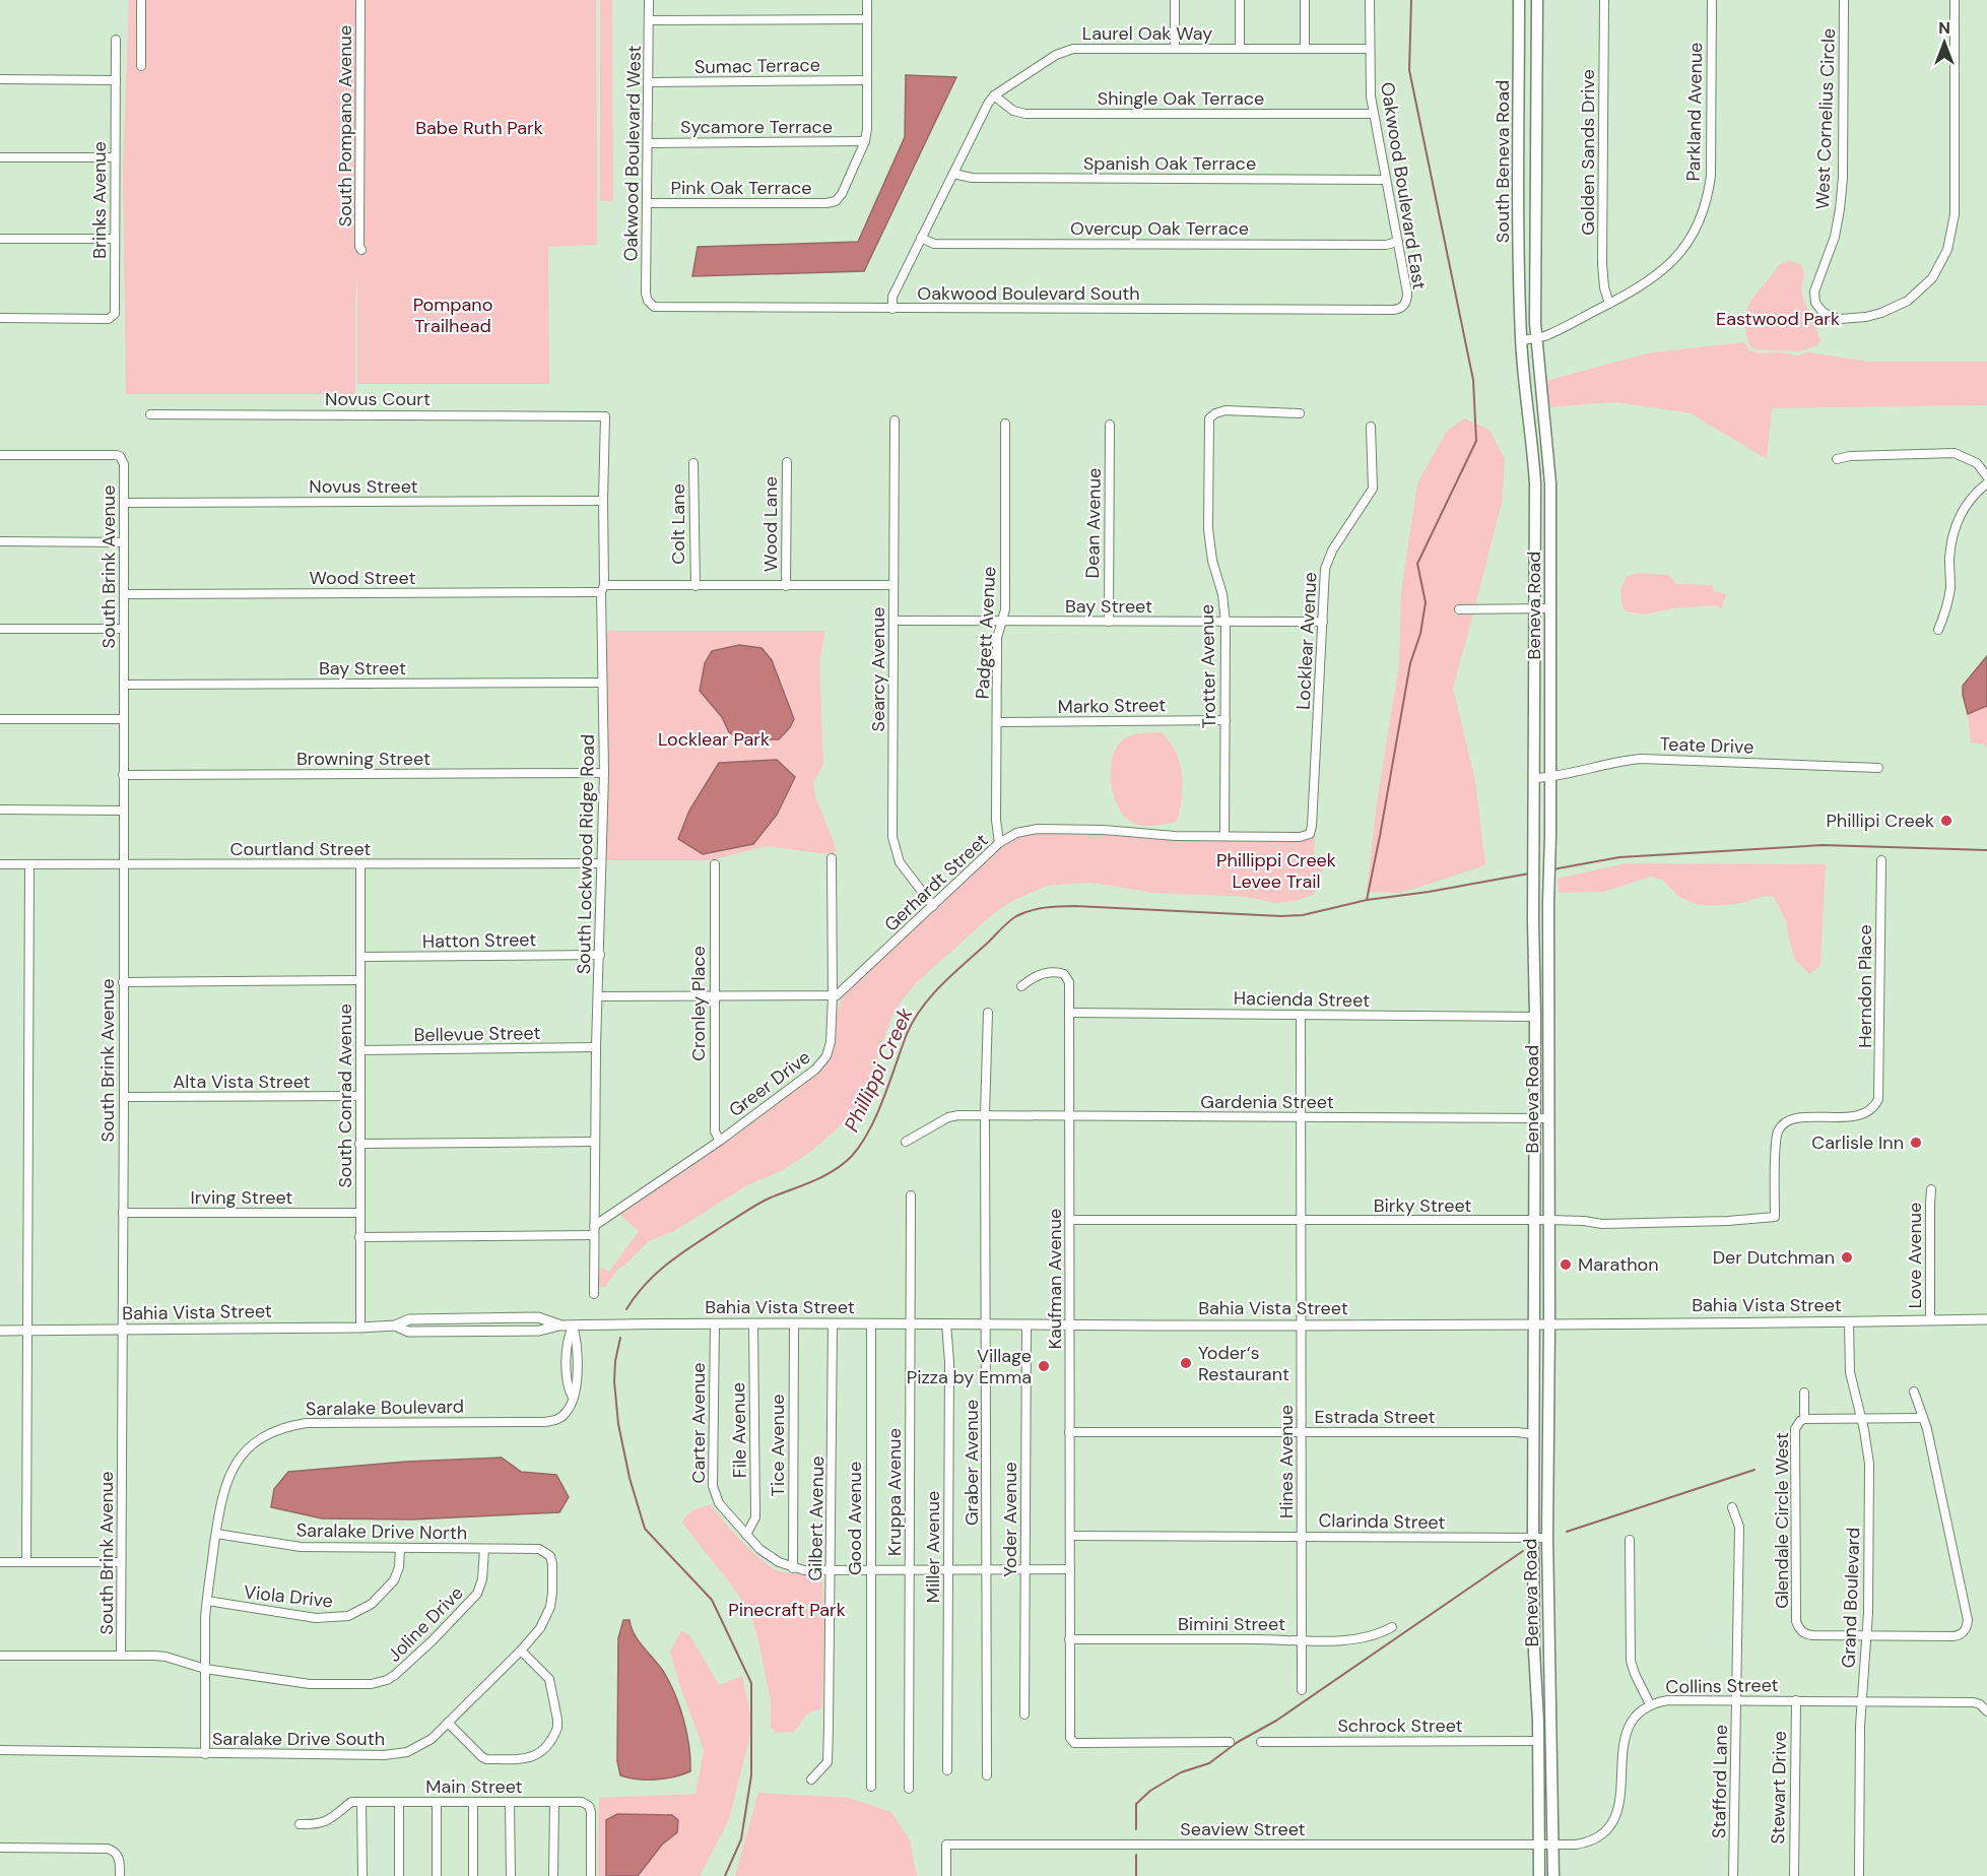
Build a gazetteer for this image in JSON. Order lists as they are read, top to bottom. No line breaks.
{"streets":{"main road":["South Beneva Road","Beneva Road"],"street":["Laurel Oak Way","Sumac Terrace","Shingle Oak Terrace","Parkland Avenue","West Cornelius Circle","South Pompano Avenue","Sycamore Terrace","Golden Sands Drive","Oakwood Boulevard West","Spanish Oak Terrace","Oakwood Boulevard East","Pink Oak Terrace","Brinks Avenue","Overcup Oak Terrace","Oakwood Boulevard South","Novus Court","Novus Street","Dean Avenue","Colt Lane","Wood Lane","South Brink Avenue","Wood Street","Bay Street","Padgett Avenue","Locklear Avenue","Trotter Avenue","Searcy Avenue","Marko Street","Teate Drive","Browning Street","Courtland Street","South Lockwood Ridge Road","Gerhardt Street","Hatton Street","Herndon Place","Hacienda Street","Cronley Place","Bellevue Street","Alta Vista Street","Greer Drive","South Conrad Avenue","Gardenia Street","Irving Street","Birky Street","Love Avenue","Kaufman Avenue","Bahia Vista Street","Saralake Boulevard","Estrada Street","Carter Avenue","File Avenue","Tice Avenue","Hines Avenue","Graber Avenue","Kruppa Avenue","Gilbert Avenue","Good Avenue","Yoder Avenue","Glendale Circle West","Clarinda Street","Saralake Drive North","Miller Avenue","Viola Drive","Grand Boulevard","Joline Drive","Bimini Street","Collins Street","Schrock Street","Saralake Drive South","Stafford Lane","Main Street","Stewart Drive","Seaview Street"]},"crossings":[["Laurel Oak Way","Shingle Oak Terrace"],["Laurel Oak Way","Spanish Oak Terrace"],["Laurel Oak Way","Oakwood Boulevard East"],["Laurel Oak Way","Overcup Oak Terrace"],["Laurel Oak Way","Oakwood Boulevard South"],["Sumac Terrace","Oakwood Boulevard West"],["Shingle Oak Terrace","Oakwood Boulevard East"],["Parkland Avenue","Golden Sands Drive"],["Parkland Avenue","Beneva Road"],["Sycamore Terrace","Oakwood Boulevard West"],["Sycamore Terrace","Pink Oak Terrace"],["Oakwood Boulevard West","Pink Oak Terrace"],["Oakwood Boulevard West","Oakwood Boulevard South"],["South Beneva Road","Beneva Road"],["Spanish Oak Terrace","Oakwood Boulevard East"],["Oakwood Boulevard East","Overcup Oak Terrace"],["Oakwood Boulevard East","Oakwood Boulevard South"],["Novus Court","South Lockwood Ridge Road"],["Novus Street","South Brink Avenue"],["Novus Street","South Lockwood Ridge Road"],["Dean Avenue","Bay Street"],["Colt Lane","Wood Street"],["Wood Lane","Wood Street"],["South Brink Avenue","Wood Street"],["South Brink Avenue","Bay Street"],["South Brink Avenue","Browning Street"],["South Brink Avenue","Courtland Street"],["South Brink Avenue","Alta Vista Street"],["South Brink Avenue","Irving Street"],["South Brink Avenue","Bahia Vista Street"],["South Brink Avenue","Joline Drive"],["Wood Street","Searcy Avenue"],["Wood Street","South Lockwood Ridge Road"],["Beneva Road","Teate Drive"],["Beneva Road","Hacienda Street"],["Beneva Road","Gardenia Street"],["Beneva Road","Birky Street"],["Beneva Road","Bahia Vista Street"],["Beneva Road","Estrada Street"],["Beneva Road","Clarinda Street"],["Beneva Road","Collins Street"],["Beneva Road","Schrock Street"],["Beneva Road","Seaview Street"],["Bay Street","Padgett Avenue"],["Bay Street","Locklear Avenue"],["Bay Street","Trotter Avenue"],["Bay Street","Searcy Avenue"],["Bay Street","South Lockwood Ridge Road"],["Padgett Avenue","Marko Street"],["Padgett Avenue","Gerhardt Street"],["Locklear Avenue","Gerhardt Street"],["Trotter Avenue","Marko Street"],["Trotter Avenue","Gerhardt Street"],["Searcy Avenue","Gerhardt Street"],["Browning Street","South Lockwood Ridge Road"],["Courtland Street","South Lockwood Ridge Road"],["Courtland Street","South Conrad Avenue"],["South Lockwood Ridge Road","Hatton Street"],["South Lockwood Ridge Road","Bellevue Street"],["South Lockwood Ridge Road","Greer Drive"],["Gerhardt Street","Greer Drive"],["Hatton Street","South Conrad Avenue"],["Herndon Place","Birky Street"],["Hacienda Street","Kaufman Avenue"],["Hacienda Street","Hines Avenue"],["Cronley Place","Greer Drive"],["Bellevue Street","South Conrad Avenue"],["Alta Vista Street","South Conrad Avenue"],["South Conrad Avenue","Irving Street"],["South Conrad Avenue","Bahia Vista Street"],["Gardenia Street","Kaufman Avenue"],["Gardenia Street","Hines Avenue"],["Gardenia Street","Graber Avenue"],["Birky Street","Kaufman Avenue"],["Birky Street","Hines Avenue"],["Love Avenue","Bahia Vista Street"],["Kaufman Avenue","Bahia Vista Street"],["Kaufman Avenue","Estrada Street"],["Kaufman Avenue","Clarinda Street"],["Kaufman Avenue","Bimini Street"],["Bahia Vista Street","Saralake Boulevard"],["Bahia Vista Street","Carter Avenue"],["Bahia Vista Street","File Avenue"],["Bahia Vista Street","Tice Avenue"],["Bahia Vista Street","Hines Avenue"],["Bahia Vista Street","Graber Avenue"],["Bahia Vista Street","Kruppa Avenue"],["Bahia Vista Street","Gilbert Avenue"],["Bahia Vista Street","Good Avenue"],["Bahia Vista Street","Yoder Avenue"],["Bahia Vista Street","Miller Avenue"],["Bahia Vista Street","Grand Boulevard"],["Saralake Boulevard","Saralake Drive North"],["Saralake Boulevard","Viola Drive"],["Saralake Boulevard","Joline Drive"],["Saralake Boulevard","Saralake Drive South"],["Estrada Street","Hines Avenue"],["Carter Avenue","File Avenue"],["Carter Avenue","Tice Avenue"],["Hines Avenue","Clarinda Street"],["Hines Avenue","Bimini Street"],["Glendale Circle West","Grand Boulevard"],["Saralake Drive North","Viola Drive"],["Saralake Drive North","Joline Drive"],["Saralake Drive North","Saralake Drive South"],["Grand Boulevard","Collins Street"],["Collins Street","Stafford Lane"],["Collins Street","Stewart Drive"],["Collins Street","Seaview Street"]],"water":["Phillippi Creek"],"parks":["Babe Ruth Park","Pompano Trailhead","Eastwood Park","Locklear Park","Phillippi Creek Levee Trail","Pinecraft Park"],"places":["Phillipi Creek","Carlisle Inn","Der Dutchman","Marathon","Yoder‘s Restaurant","Village Pizza by Emma"],"north":"top"}
